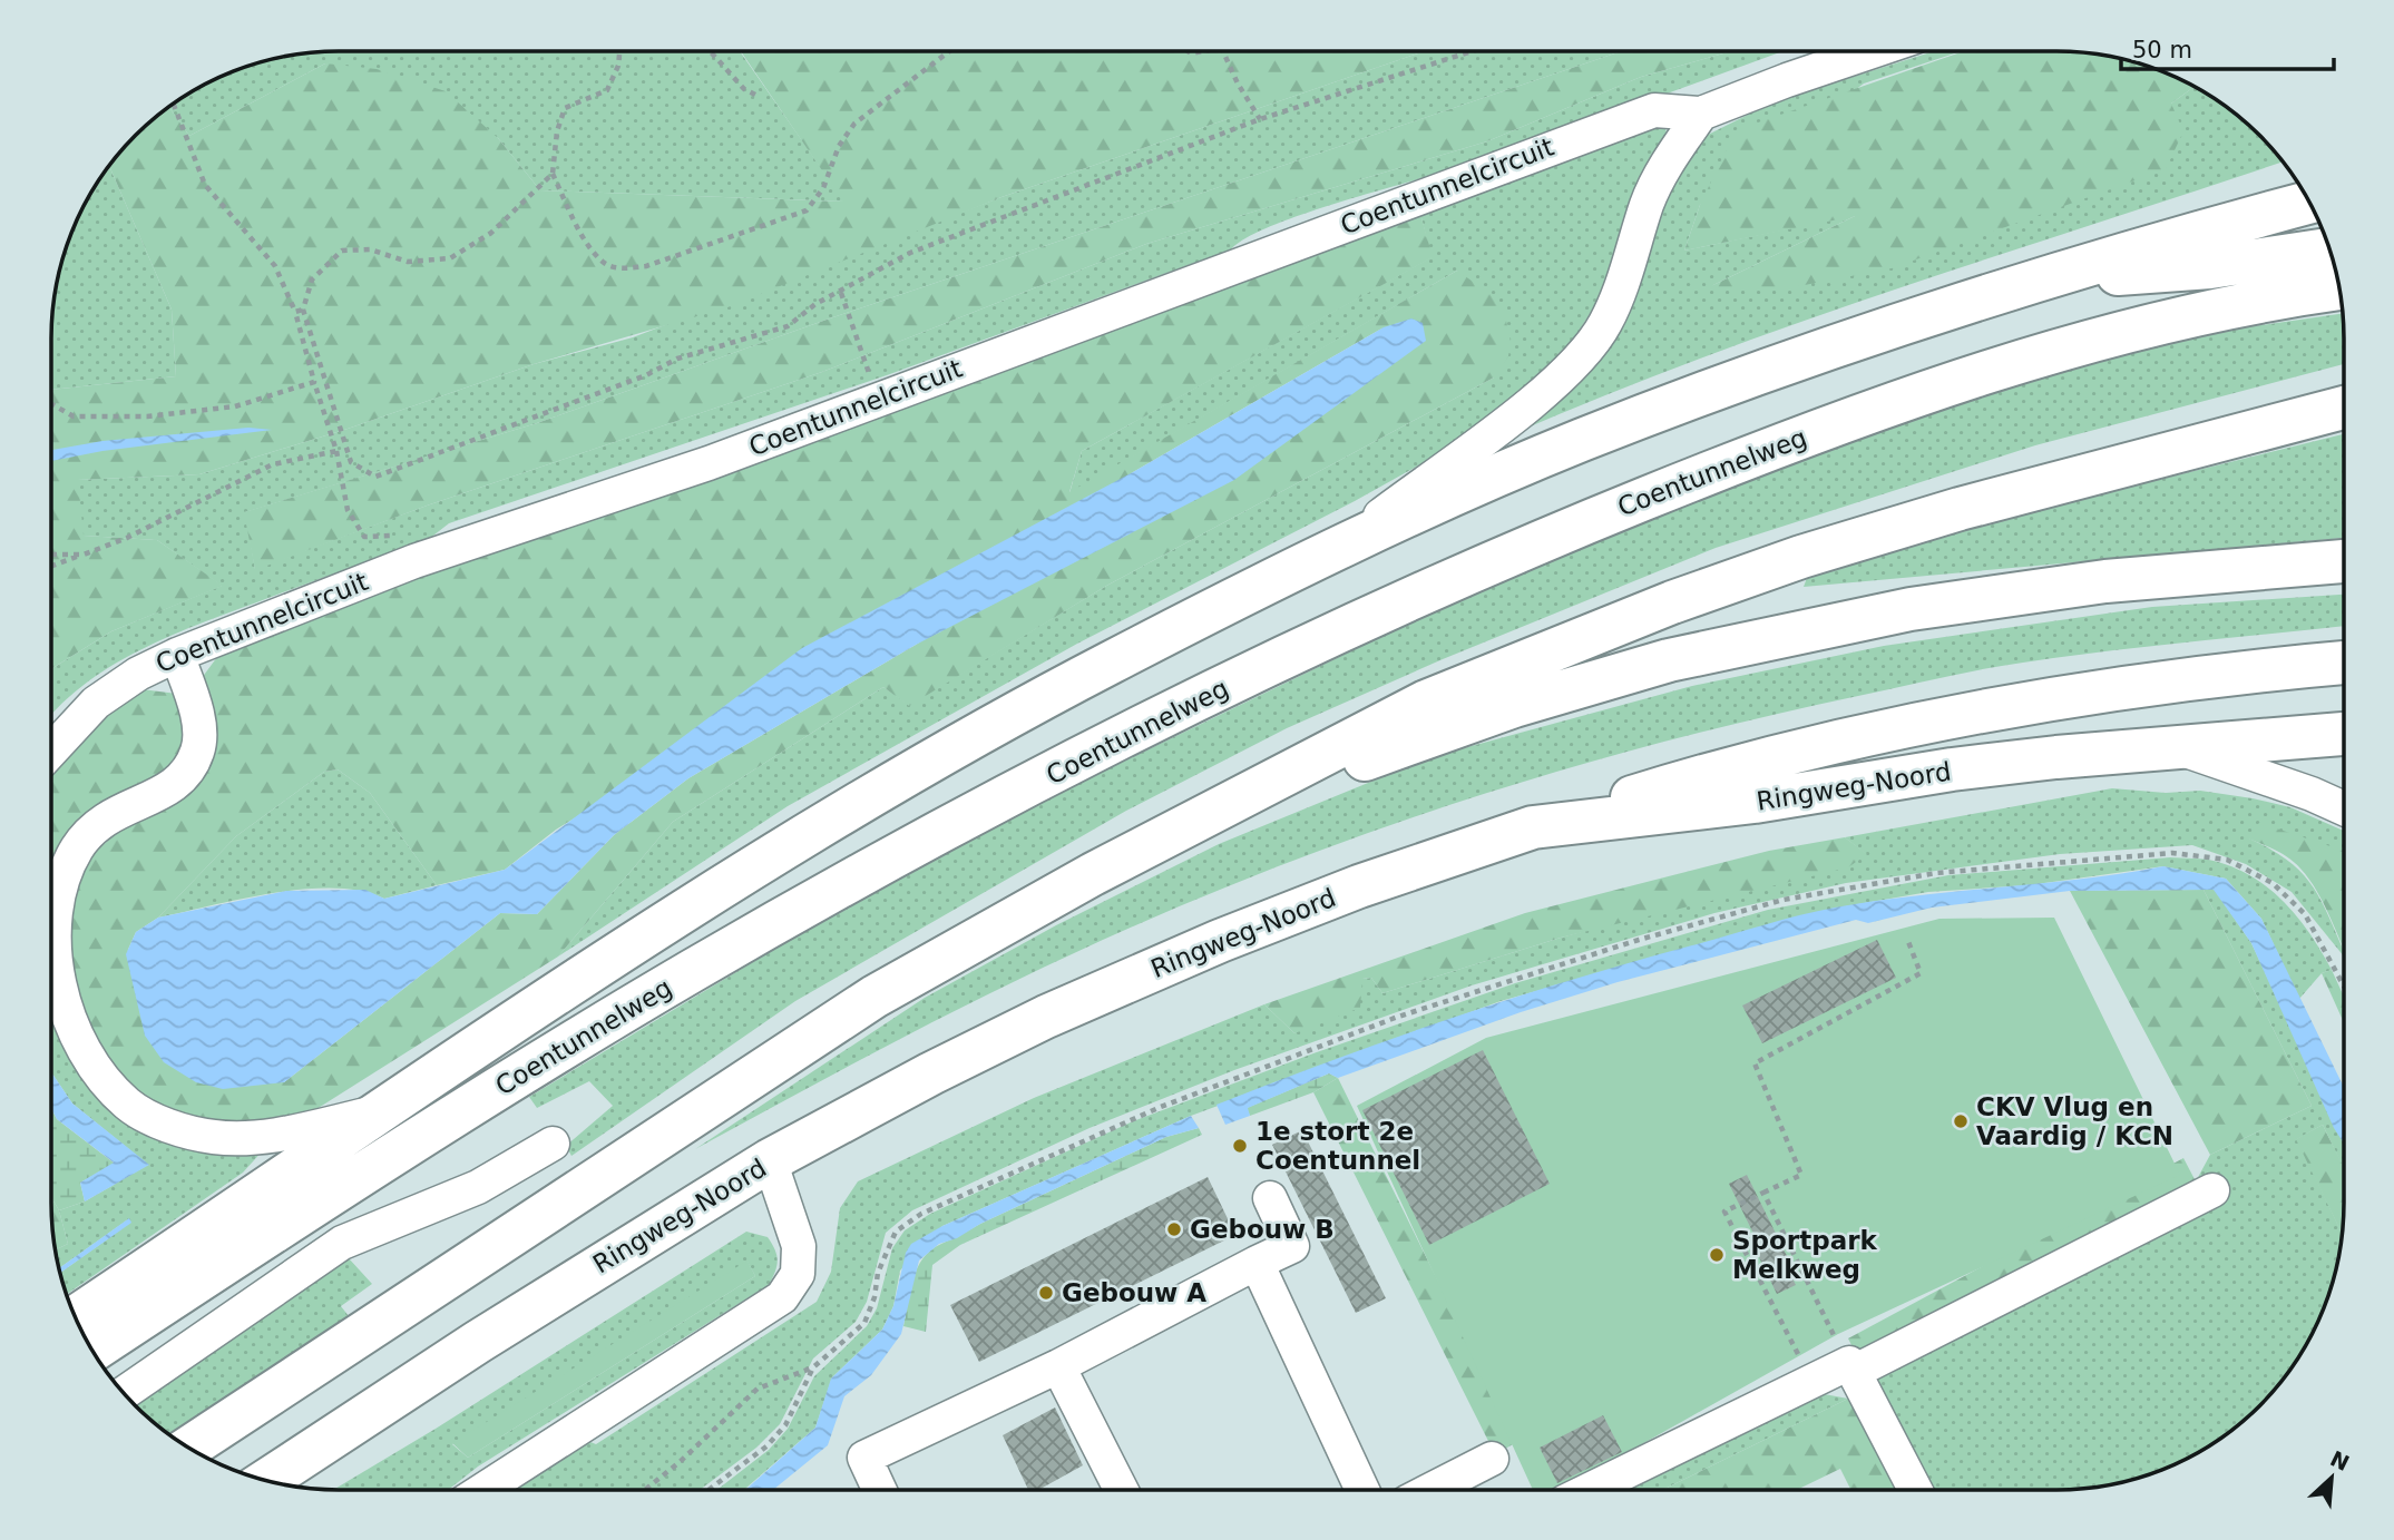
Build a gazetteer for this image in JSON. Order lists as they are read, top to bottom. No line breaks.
{"streets":{"highway":["Coentunnelweg","Ringweg-Noord"],"lane":["Coentunnelcircuit"]},"places":["CKV Vlug en Vaardig / KCN","1e stort 2e Coentunnel","Gebouw B","Sportpark Melkweg","Gebouw A"],"scale_bar":"50 m","north":"top right"}
